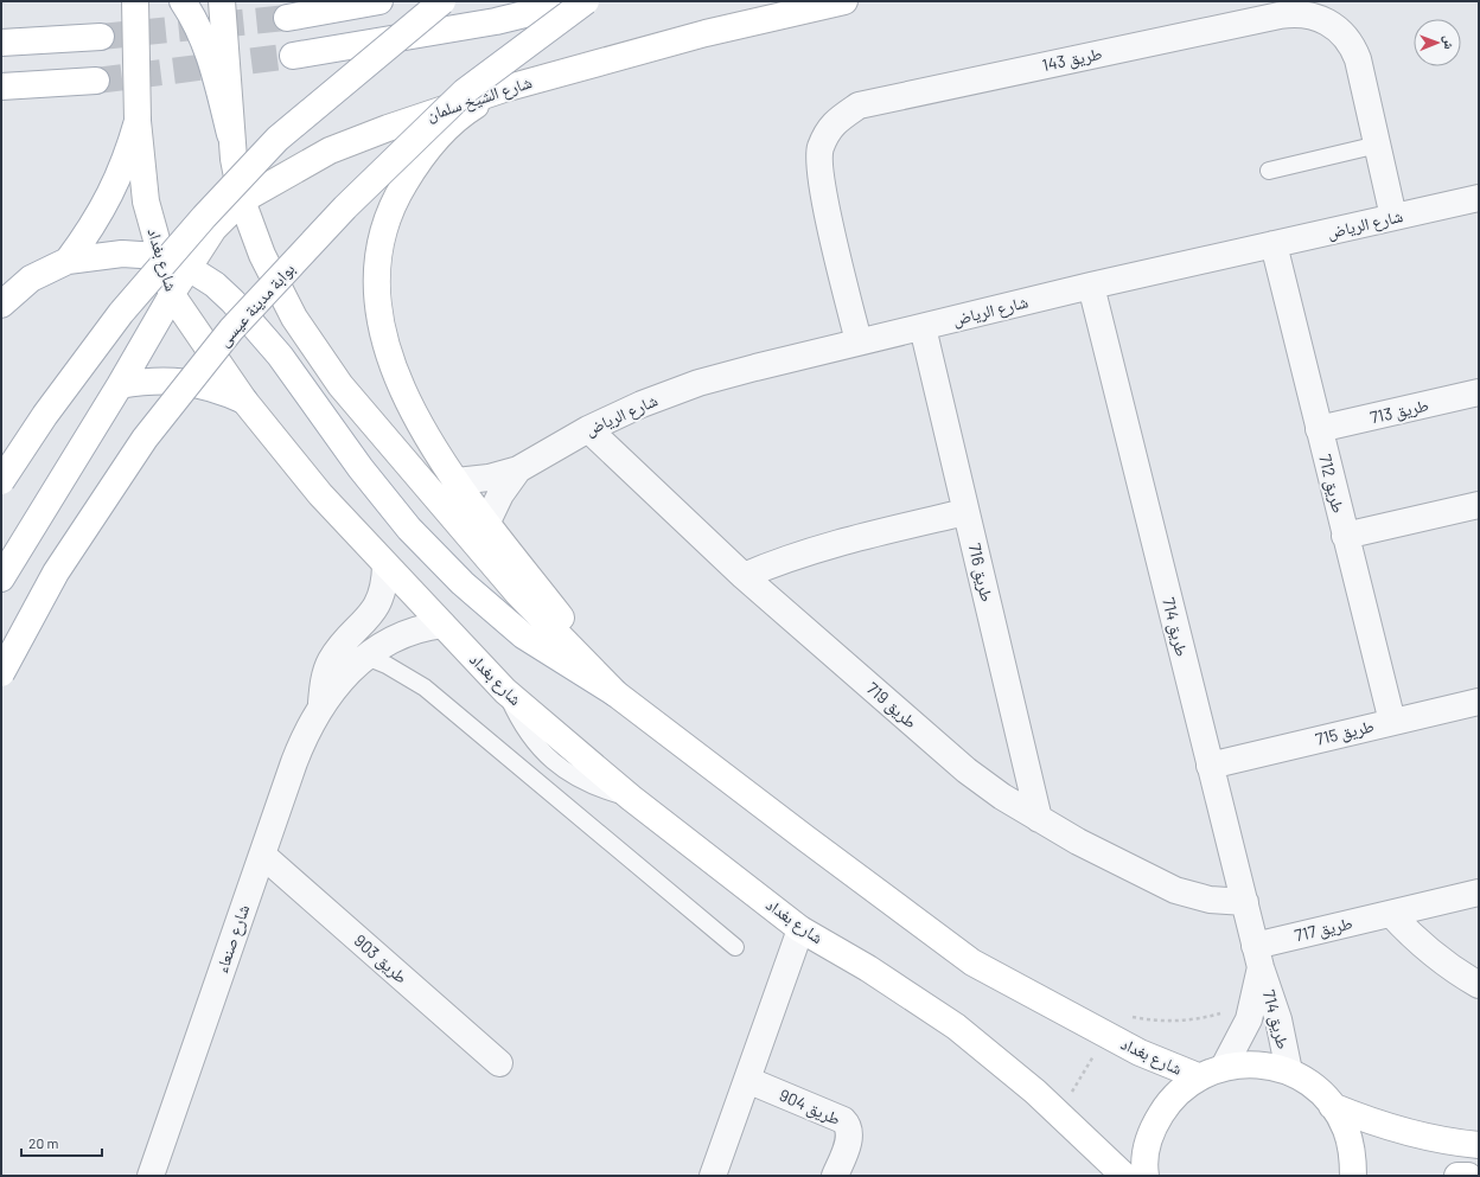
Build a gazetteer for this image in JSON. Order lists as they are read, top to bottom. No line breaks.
{"streets":{"main road":["شارع الشيخ سلمان","شارع بغداد","بوابة مدينة عيسى"],"street":["طريق 143","شارع الرياض","طريق 713","طريق 712","طريق 716","طريق 714","طريق 719","طريق 715","طريق 717","شارع صنعاء","طريق 903","طريق 904"]},"crossings":[["طريق 143","شارع الرياض"],["شارع الشيخ سلمان","شارع بغداد"],["شارع الرياض","طريق 712"],["شارع الرياض","طريق 716"],["شارع الرياض","طريق 714"],["شارع الرياض","طريق 719"],["شارع بغداد","شارع صنعاء"],["طريق 713","طريق 712"],["طريق 712","طريق 715"],["طريق 716","طريق 719"],["طريق 714","طريق 719"],["طريق 714","طريق 715"],["طريق 714","طريق 717"],["شارع صنعاء","طريق 903"]],"scale_bar":"20 m","north":"right"}
